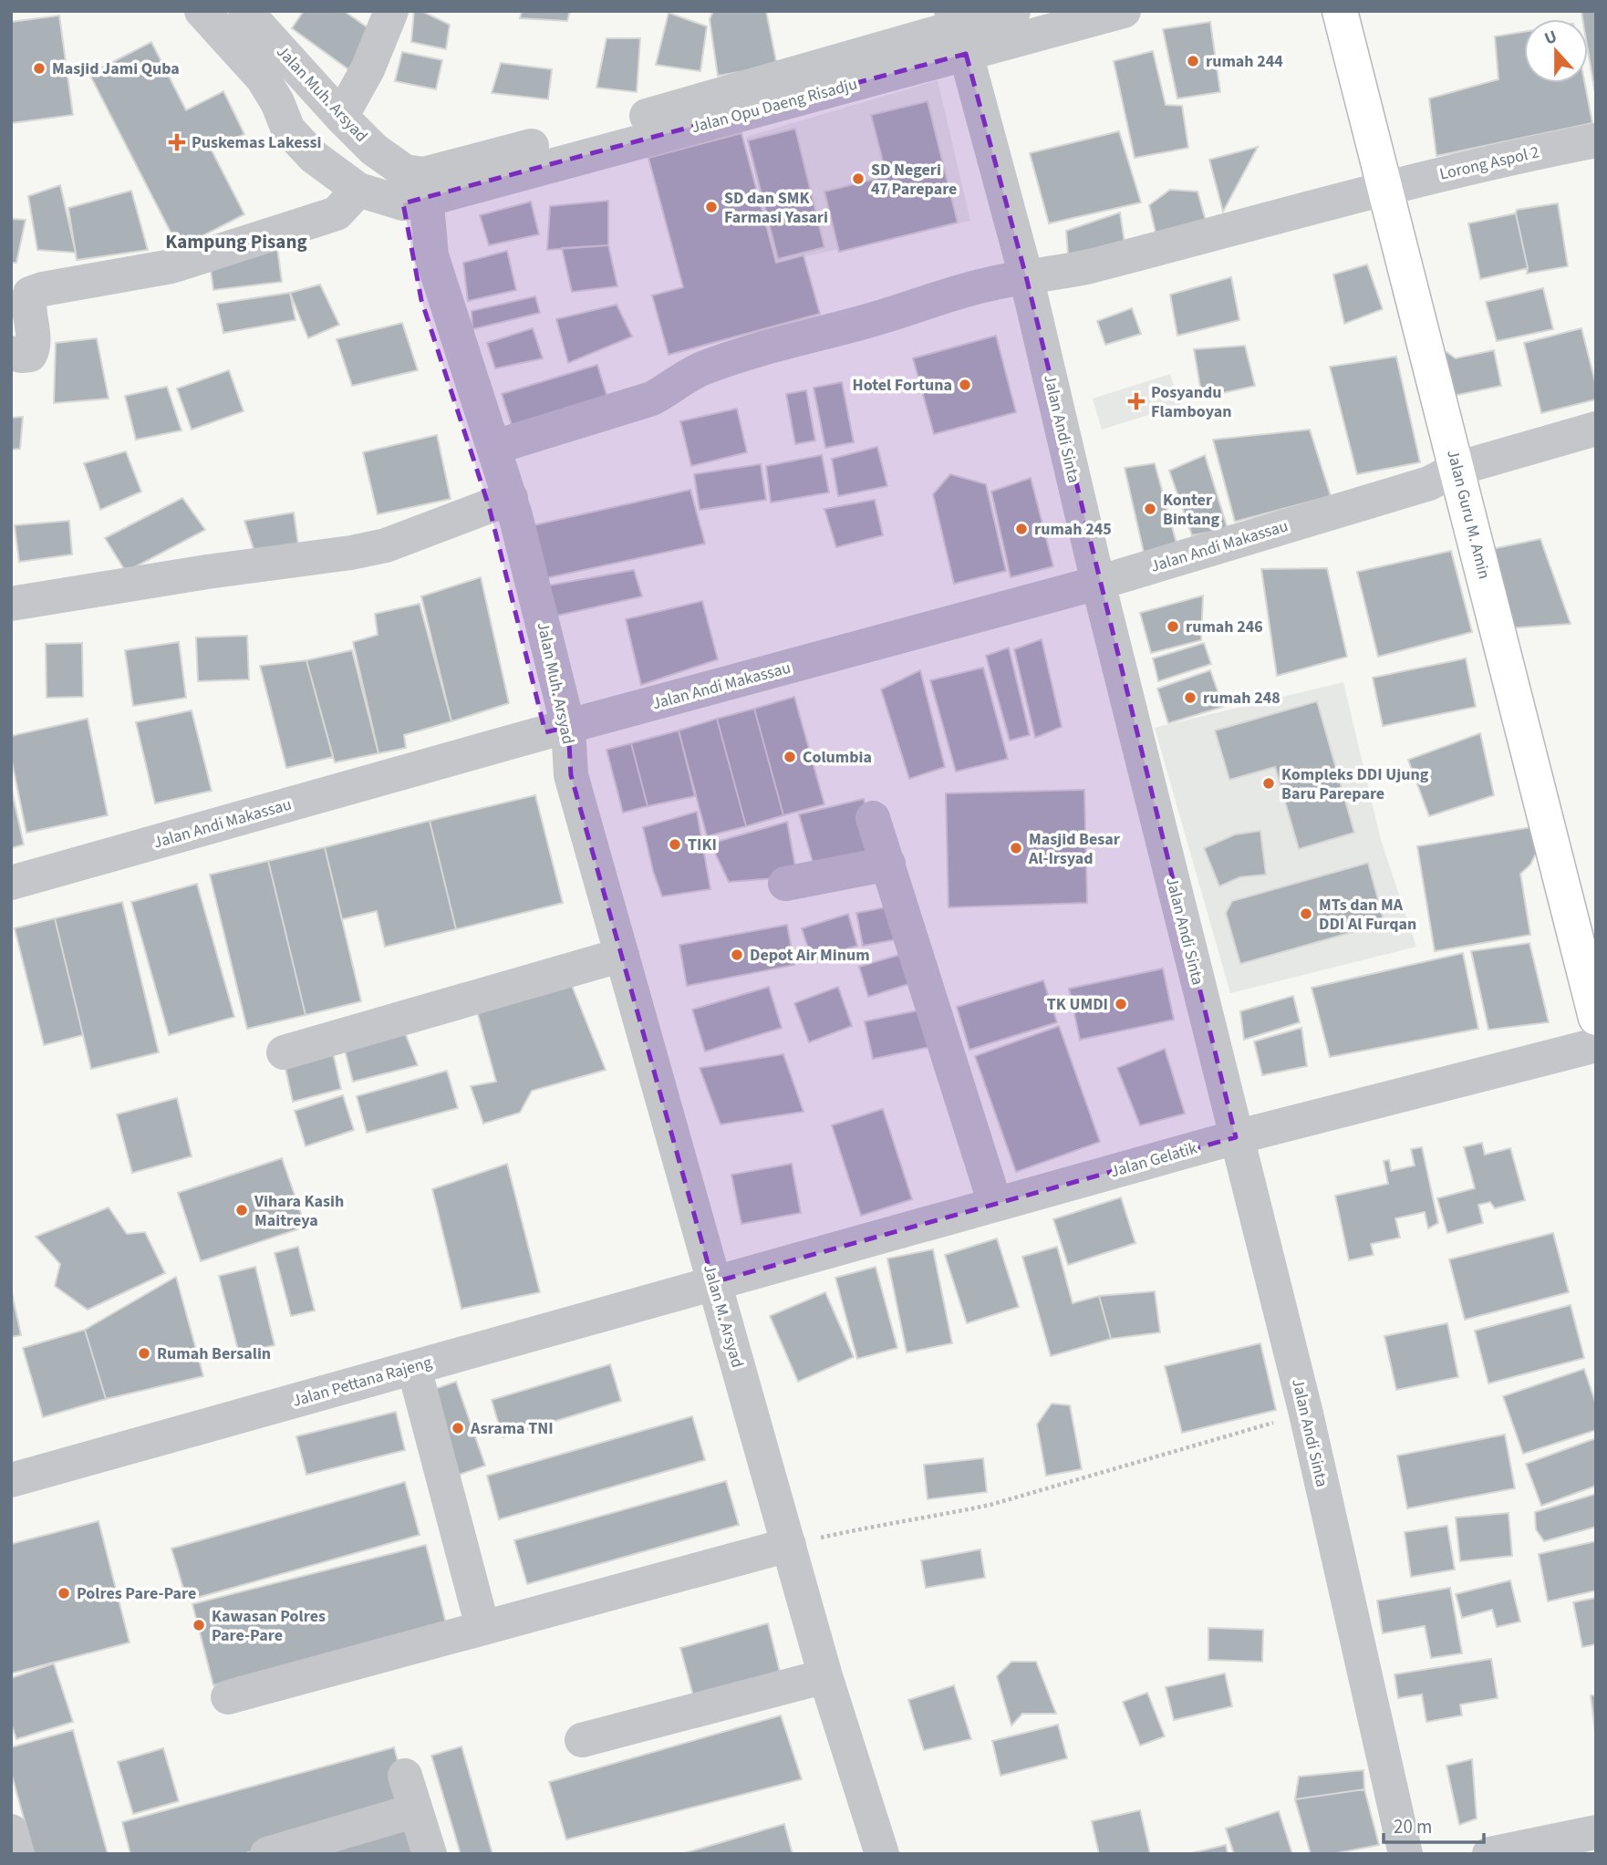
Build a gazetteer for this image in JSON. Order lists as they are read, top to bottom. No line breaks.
{"streets":{"main road":["Jalan Guru M. Amin"],"street":["Jalan Muh. Arsyad","Jalan Opu Daeng Risadju","Lorong Aspol 2","Jalan Andi Sinta","Jalan Andi Makassau","Jalan Gelatik","Jalan M. Arsyad","Jalan Pettana Rajeng"]},"crossings":[["Jalan Muh. Arsyad","Jalan Opu Daeng Risadju"],["Jalan Muh. Arsyad","Lorong Aspol 2"],["Jalan Muh. Arsyad","Jalan Andi Makassau"],["Jalan Muh. Arsyad","Jalan M. Arsyad"],["Jalan Opu Daeng Risadju","Jalan Andi Sinta"],["Lorong Aspol 2","Jalan Andi Sinta"],["Lorong Aspol 2","Jalan Guru M. Amin"],["Jalan Andi Sinta","Jalan Andi Makassau"],["Jalan Andi Sinta","Jalan Gelatik"],["Jalan Guru M. Amin","Jalan Andi Makassau"],["Jalan Gelatik","Jalan M. Arsyad"],["Jalan Gelatik","Jalan Pettana Rajeng"],["Jalan M. Arsyad","Jalan Pettana Rajeng"]],"districts":["Kampung Pisang"],"places":{"other":["rumah 244","Masjid Jami Quba","SD Negeri 47 Parepare","SD dan SMK Farmasi Yasari","Hotel Fortuna","Konter Bintang","rumah 245","rumah 246","rumah 248","Columbia","Kompleks DDI Ujung Baru Parepare","TIKI","Masjid Besar Al-Irsyad","MTs dan MA DDI Al Furqan","Depot Air Minum","TK UMDI","Vihara Kasih Maitreya","Rumah Bersalin","Asrama TNI","Polres Pare-Pare","Kawasan Polres Pare-Pare"],"health":["Puskemas Lakessi","Posyandu Flamboyan"]},"scale_bar":"20 m","north":"top"}
